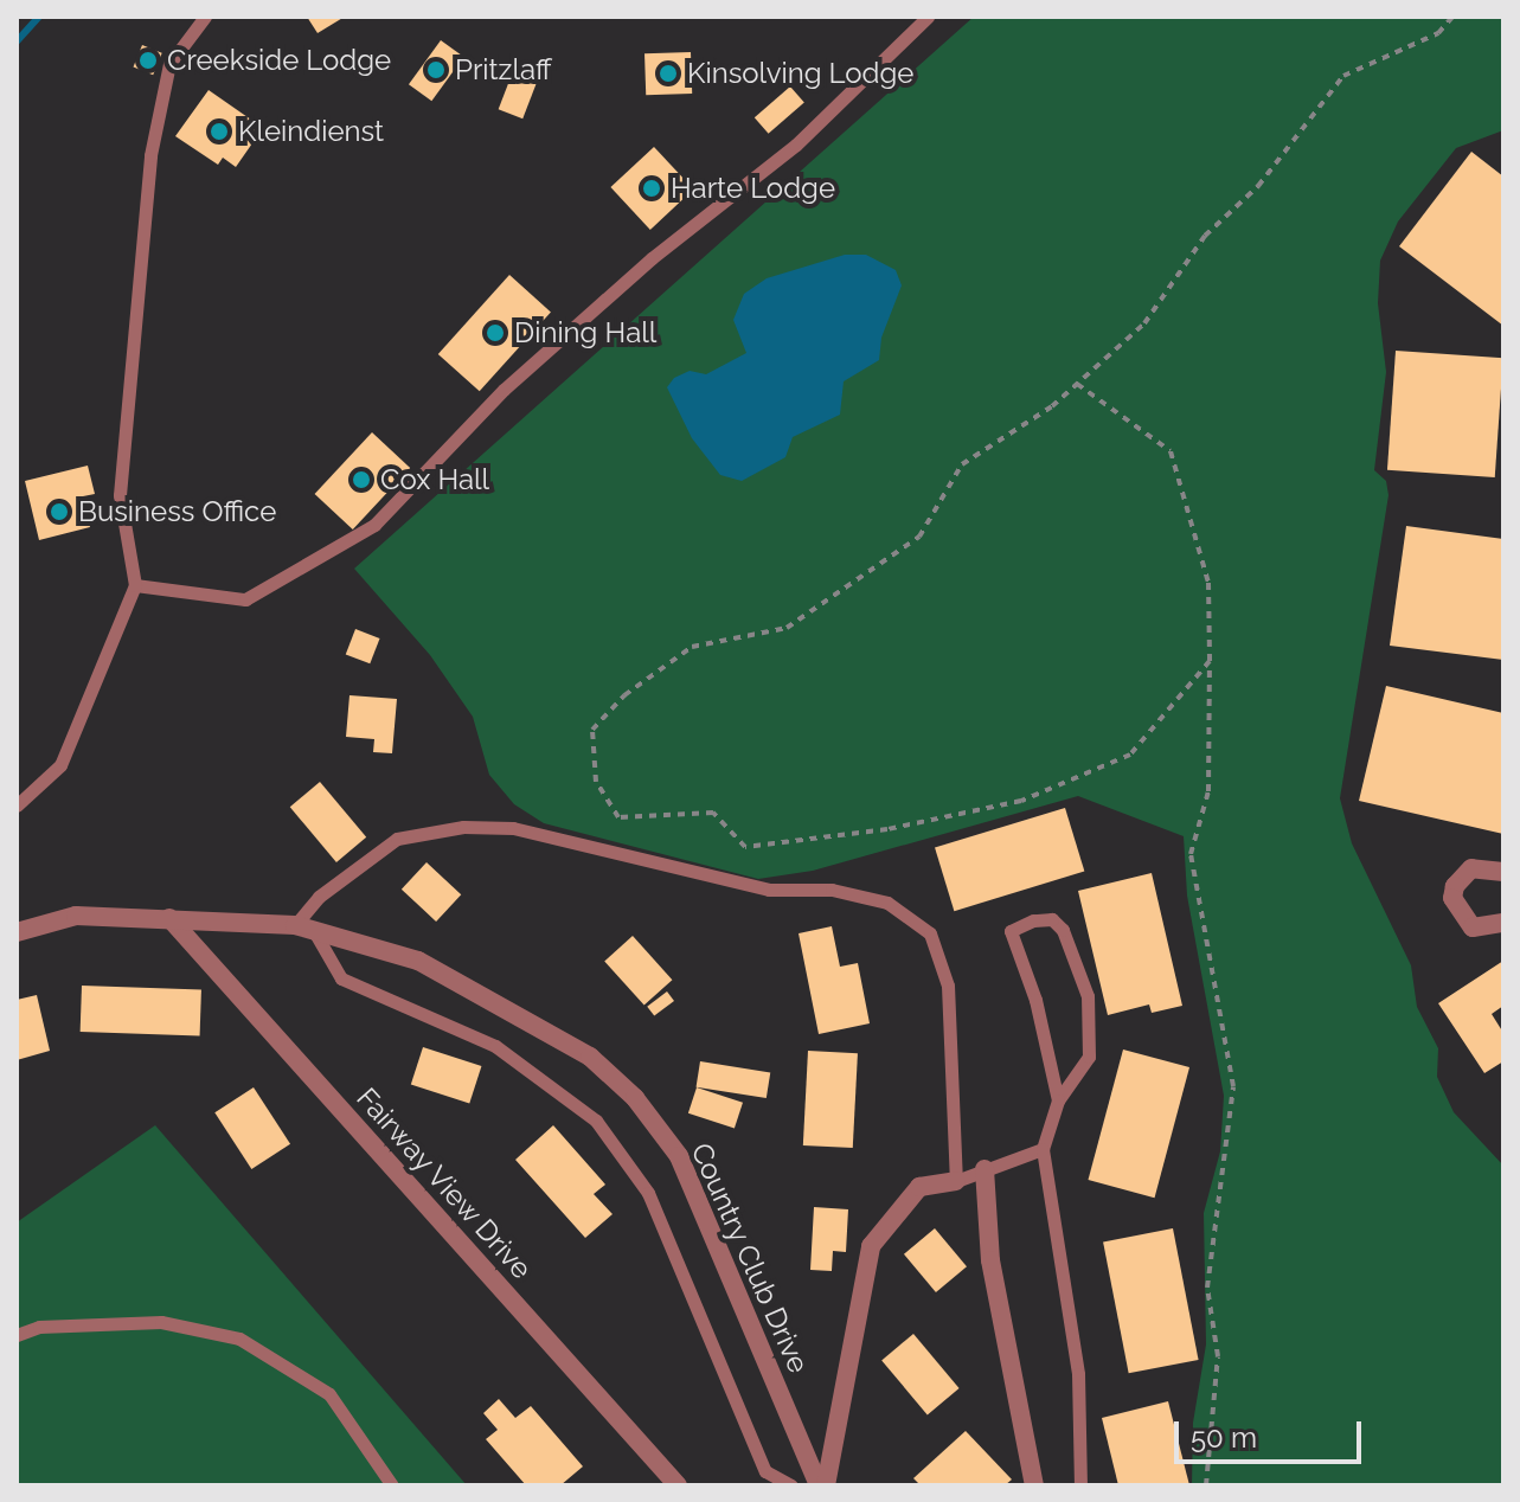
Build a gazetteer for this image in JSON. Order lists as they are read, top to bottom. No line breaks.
{"streets":{"street":["Fairway View Drive","Country Club Drive"]},"crossings":[["Fairway View Drive","Country Club Drive"]],"places":["Creekside Lodge","Pritzlaff","Kinsolving Lodge","Kleindienst","Harte Lodge","Dining Hall","Cox Hall","Business Office"],"scale_bar":"50 m"}
